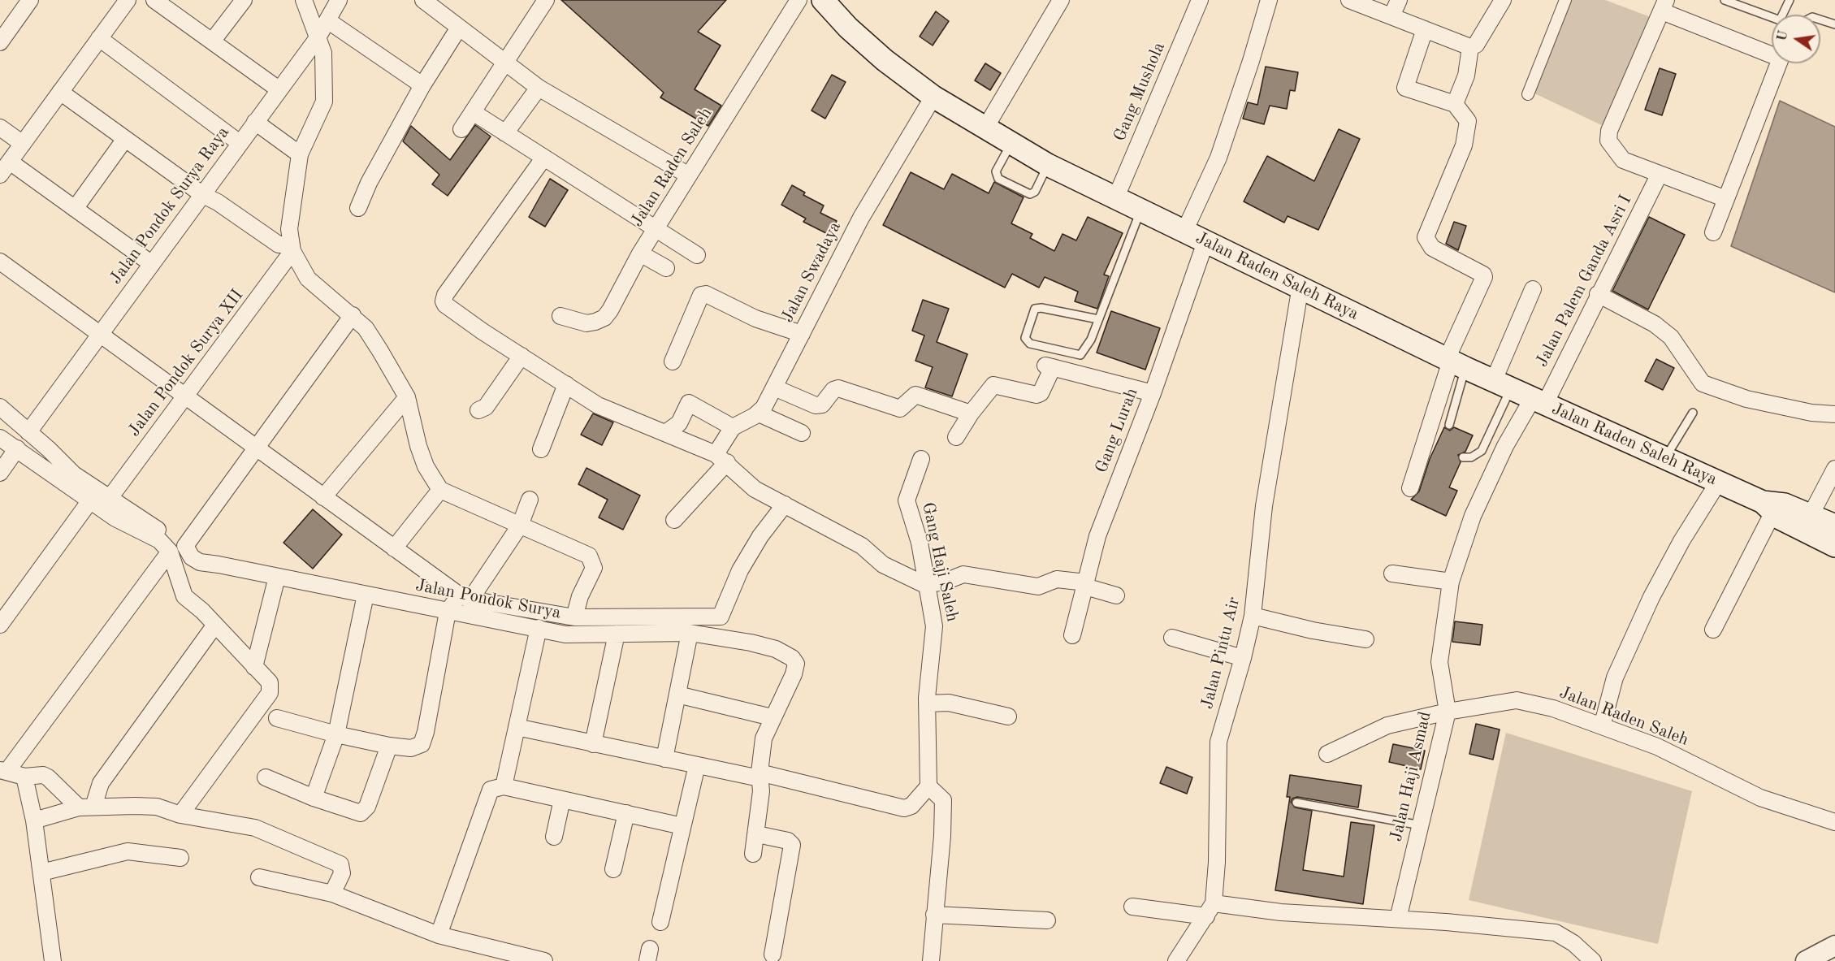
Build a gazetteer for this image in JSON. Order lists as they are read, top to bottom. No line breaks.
{"streets":{"main road":["Jalan Raden Saleh Raya"],"street":["Gang Mushola","Jalan Raden Saleh","Jalan Pondok Surya Raya","Jalan Swadaya","Jalan Palem Ganda Asri I","Jalan Pondok Surya XII","Gang Lurah","Gang Haji Saleh","Jalan Pondok Surya","Jalan Pintu Air","Jalan Haji Asmad"]},"crossings":[["Gang Mushola","Jalan Raden Saleh Raya"],["Jalan Raden Saleh","Jalan Haji Asmad"],["Jalan Pondok Surya Raya","Jalan Pondok Surya"],["Jalan Swadaya","Jalan Raden Saleh Raya"],["Jalan Raden Saleh Raya","Jalan Palem Ganda Asri I"],["Jalan Raden Saleh Raya","Gang Lurah"],["Jalan Raden Saleh Raya","Jalan Pintu Air"],["Jalan Raden Saleh Raya","Jalan Haji Asmad"],["Jalan Palem Ganda Asri I","Jalan Haji Asmad"],["Jalan Pondok Surya XII","Jalan Pondok Surya"]],"north":"left"}
